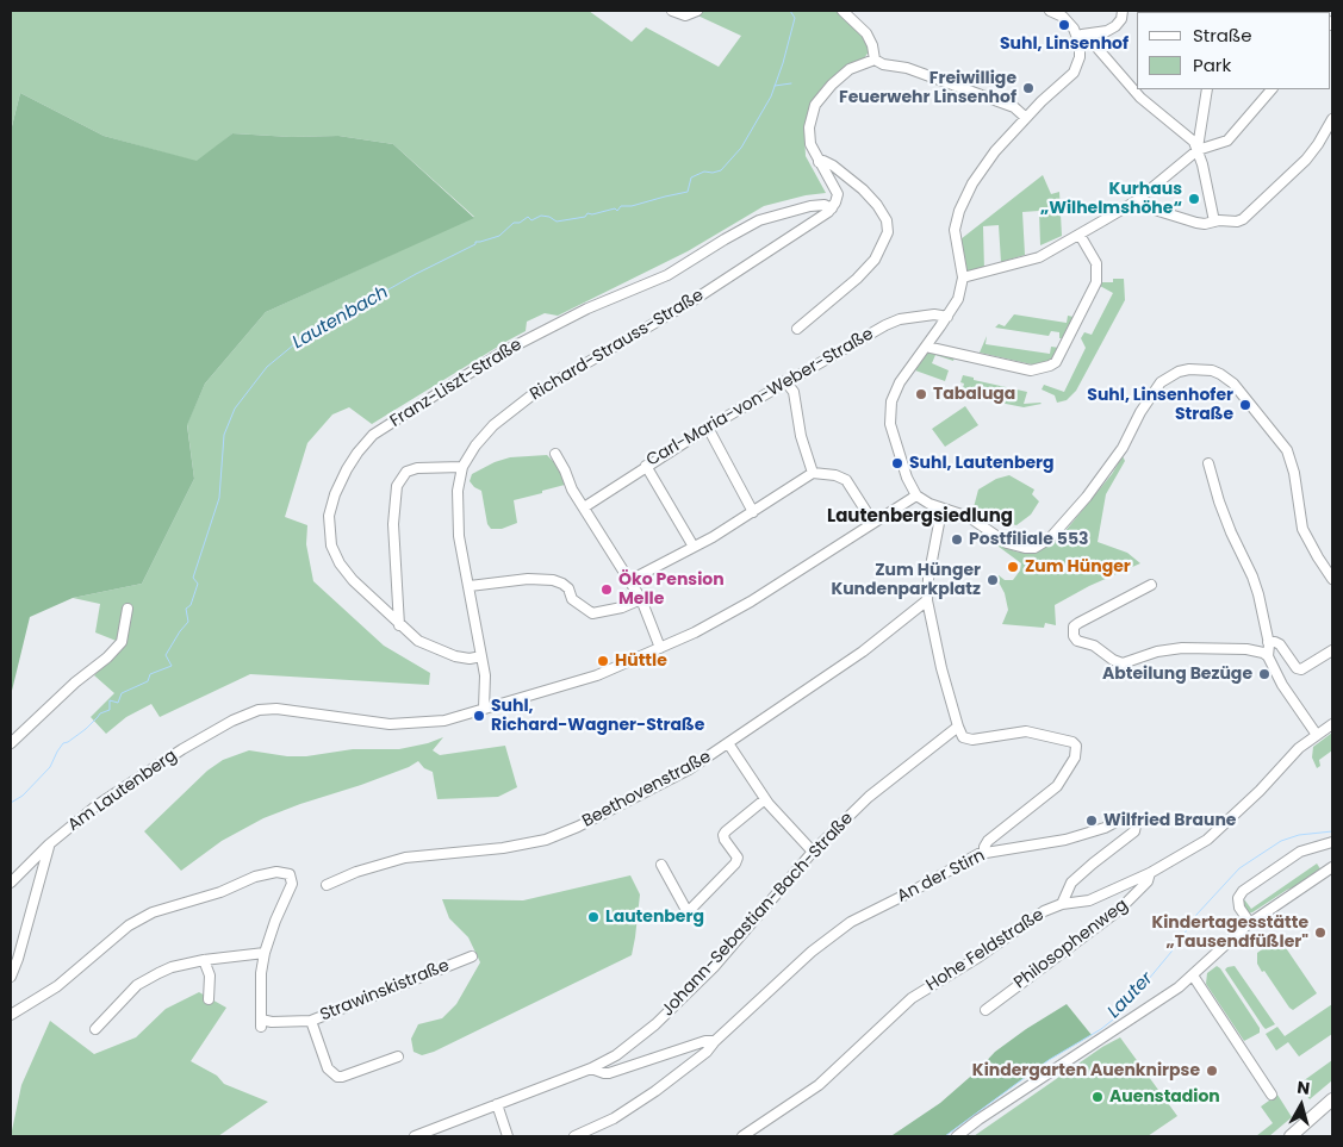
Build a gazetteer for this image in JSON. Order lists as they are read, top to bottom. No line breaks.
{"streets":{"street":["Richard-Strauss-Straße","Franz-Liszt-Straße","Carl-Maria-von-Weber-Straße","Beethovenstraße","Am Lautenberg","An der Stirn","Johann-Sebastian-Bach-Straße","Philosophenweg","Hohe Feldstraße","Strawinskistraße"]},"crossings":[["Richard-Strauss-Straße","Franz-Liszt-Straße"],["Richard-Strauss-Straße","Am Lautenberg"],["An der Stirn","Hohe Feldstraße"],["Philosophenweg","Hohe Feldstraße"]],"districts":["Lautenbergsiedlung"],"water":["Lautenbach","Lauter"],"places":["Suhl, Linsenhof","Freiwillige Feuerwehr Linsenhof","Kurhaus „Wilhelmshöhe“","Tabaluga","Suhl, Linsenhofer Straße","Suhl, Lautenberg","Postfiliale 553","Zum Hünger","Zum Hünger Kundenparkplatz","Öko Pension Melle","Hüttle","Abteilung Bezüge","Suhl, Richard-Wagner-Straße","Wilfried Braune","Lautenberg","Kindertagesstätte „Tausendfüßler\"","Kindergarten Auenknirpse","Auenstadion"],"legend":["Straße","Park"],"north":"top"}
